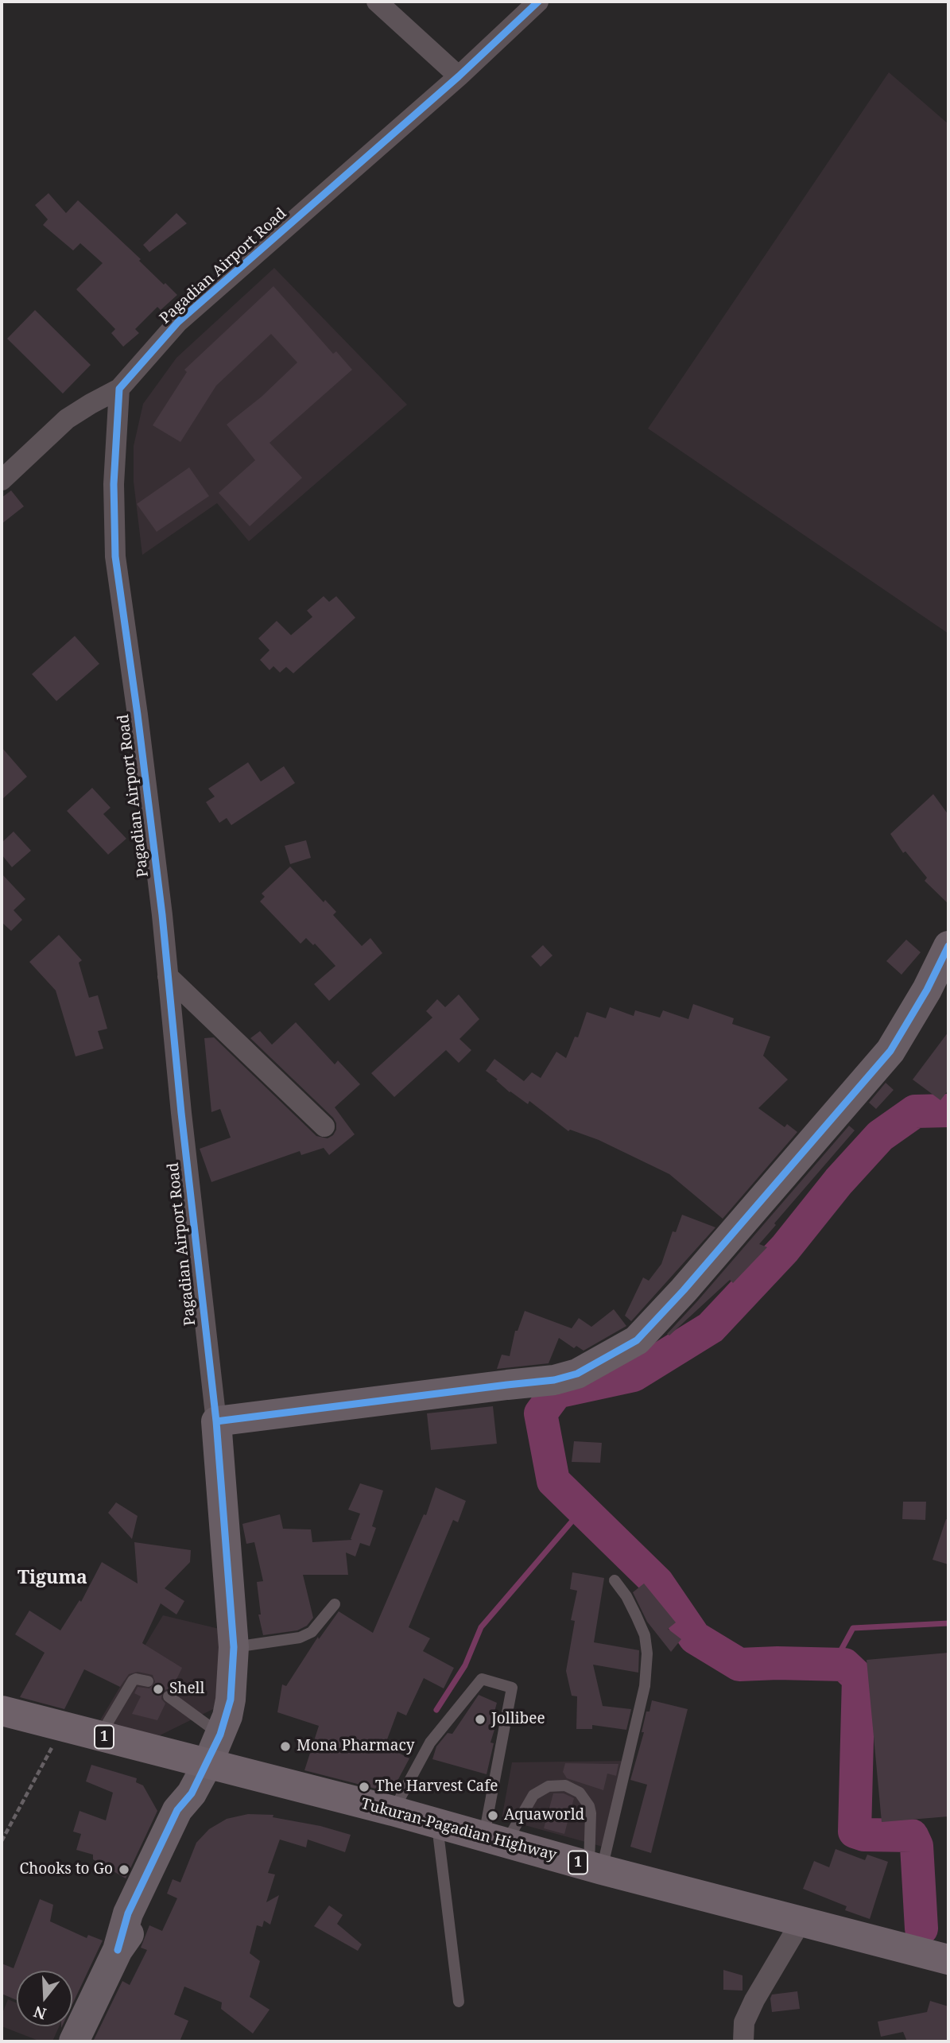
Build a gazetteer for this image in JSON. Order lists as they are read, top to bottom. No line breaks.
{"streets":{"highway":["1","Tukuran-Pagadian Highway"],"street":["Pagadian Airport Road"]},"crossings":[["Pagadian Airport Road","Tukuran-Pagadian Highway"]],"districts":["Tiguma"],"places":["Shell","Jollibee","Mona Pharmacy","The Harvest Cafe","Aquaworld","Chooks to Go"],"north":"bottom"}
